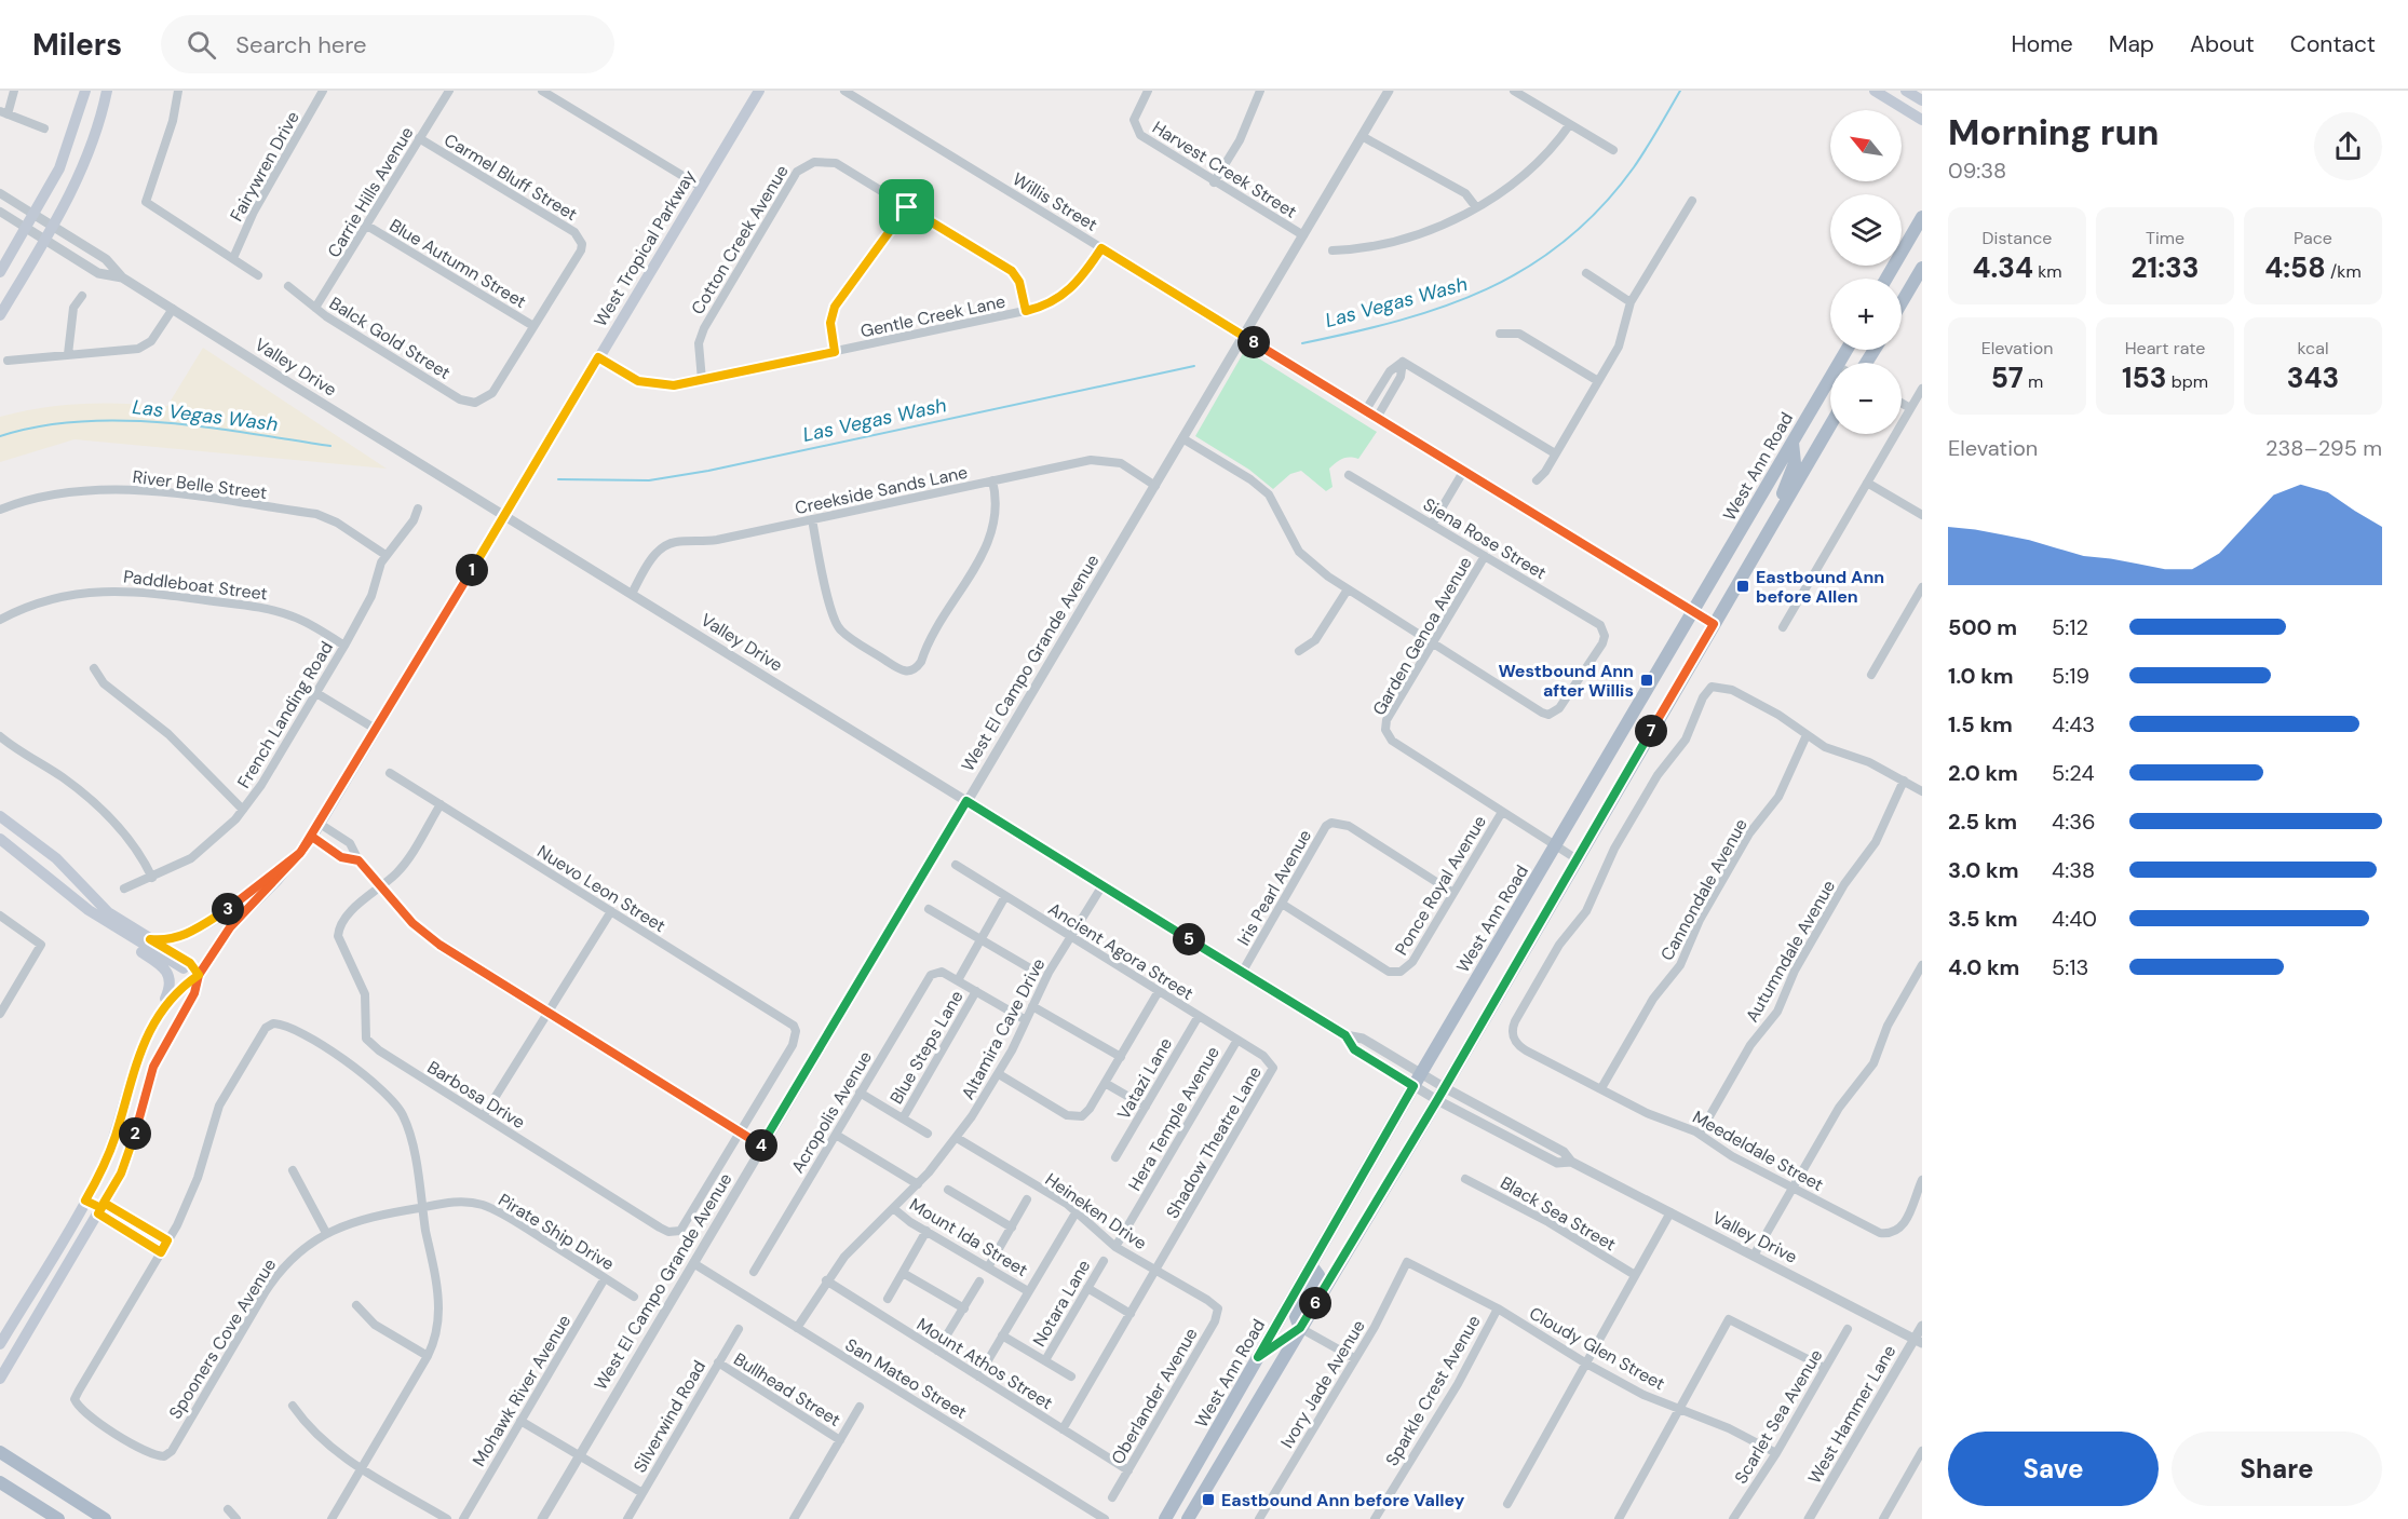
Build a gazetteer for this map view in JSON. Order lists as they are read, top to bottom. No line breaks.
{"streets":{"main road":["West Tropical Parkway","West Ann Road"],"street":["Fairywren Drive","Harvest Creek Street","Carmel Bluff Street","Carrie Hills Avenue","Willis Street","Cotton Creek Avenue","Blue Autumn Street","Gentle Creek Lane","Balck Gold Street","Valley Drive","River Belle Street","Creekside Sands Lane","Siena Rose Street","Paddleboat Street","Garden Genoa Avenue","West El Campo Grande Avenue","French Landing Road","Ponce Royal Avenue","Iris Pearl Avenue","Nuevo Leon Street","Cannondale Avenue","Ancient Agora Street","Autumndale Avenue","Altamira Cave Drive","Blue Steps Lane","Vatazi Lane","Barbosa Drive","Acropolis Avenue","Hera Temple Avenue","Shadow Theatre Lane","Meedeldale Street","Heineken Drive","Black Sea Street","Pirate Ship Drive","Mount Ida Street","Notara Lane","Spooners Cove Avenue","Cloudy Glen Street","Mount Athos Street","San Mateo Street","Ivory Jade Avenue","Bullhead Street","Mohawk River Avenue","Sparkle Crest Avenue","Oberlander Avenue","West Hammer Lane","Silverwind Road","Scarlet Sea Avenue"]},"crossings":[["Harvest Creek Street","West El Campo Grande Avenue"],["Carmel Bluff Street","Carrie Hills Avenue"],["Carmel Bluff Street","Blue Autumn Street"],["Carmel Bluff Street","Balck Gold Street"],["Carrie Hills Avenue","Blue Autumn Street"],["Carrie Hills Avenue","Balck Gold Street"],["Willis Street","Gentle Creek Lane"],["Willis Street","West Ann Road"],["Willis Street","West El Campo Grande Avenue"],["Cotton Creek Avenue","Gentle Creek Lane"],["West Tropical Parkway","Gentle Creek Lane"],["West Tropical Parkway","Valley Drive"],["Blue Autumn Street","Balck Gold Street"],["Valley Drive","West Ann Road"],["Valley Drive","Creekside Sands Lane"],["Valley Drive","West El Campo Grande Avenue"],["Valley Drive","Iris Pearl Avenue"],["Valley Drive","Altamira Cave Drive"],["Valley Drive","West Hammer Lane"],["River Belle Street","French Landing Road"],["Creekside Sands Lane","West El Campo Grande Avenue"],["Siena Rose Street","Garden Genoa Avenue"],["Paddleboat Street","French Landing Road"],["Garden Genoa Avenue","Ponce Royal Avenue"],["West El Campo Grande Avenue","San Mateo Street"],["Ponce Royal Avenue","Iris Pearl Avenue"],["Nuevo Leon Street","Barbosa Drive"],["Cannondale Avenue","Meedeldale Street"],["Ancient Agora Street","Altamira Cave Drive"],["Ancient Agora Street","Vatazi Lane"],["Ancient Agora Street","Hera Temple Avenue"],["Ancient Agora Street","Shadow Theatre Lane"],["Autumndale Avenue","Meedeldale Street"],["Altamira Cave Drive","Heineken Drive"],["Altamira Cave Drive","Mount Ida Street"],["Altamira Cave Drive","Mount Athos Street"],["Altamira Cave Drive","San Mateo Street"],["Hera Temple Avenue","Heineken Drive"],["Shadow Theatre Lane","Heineken Drive"],["Shadow Theatre Lane","Mount Athos Street"],["Heineken Drive","Oberlander Avenue"],["Pirate Ship Drive","Spooners Cove Avenue"],["Pirate Ship Drive","Mohawk River Avenue"],["Cloudy Glen Street","Ivory Jade Avenue"],["Cloudy Glen Street","Sparkle Crest Avenue"],["Cloudy Glen Street","Scarlet Sea Avenue"],["Mount Athos Street","Oberlander Avenue"],["Bullhead Street","Silverwind Road"]],"water":["Las Vegas Wash"],"places":{"transit":["Eastbound Ann before Allen","Westbound Ann after Willis","Eastbound Ann before Valley"]},"north":"top left","page":{"header":"Milers","search":"Search here","nav":["Home","Map","About","Contact"],"heading":["Morning run","09:38"],"map_buttons":["+","−"],"stats":[["Distance","4.34 km"],["Time","21:33"],["Pace","4:58 /km"],["Elevation","57 m"],["Heart rate","153 bpm"],["kcal","343"]],"pins":["8","1","7","3","5","2","4","6"],"chart":["Elevation","238–295 m"],"list":[{"name":"500 m","note":"5:12"},{"name":"1.0 km","note":"5:19"},{"name":"1.5 km","note":"4:43"},{"name":"2.0 km","note":"5:24"},{"name":"2.5 km","note":"4:36"},{"name":"3.0 km","note":"4:38"},{"name":"3.5 km","note":"4:40"},{"name":"4.0 km","note":"5:13"}],"buttons":["Save","Share"]}}
